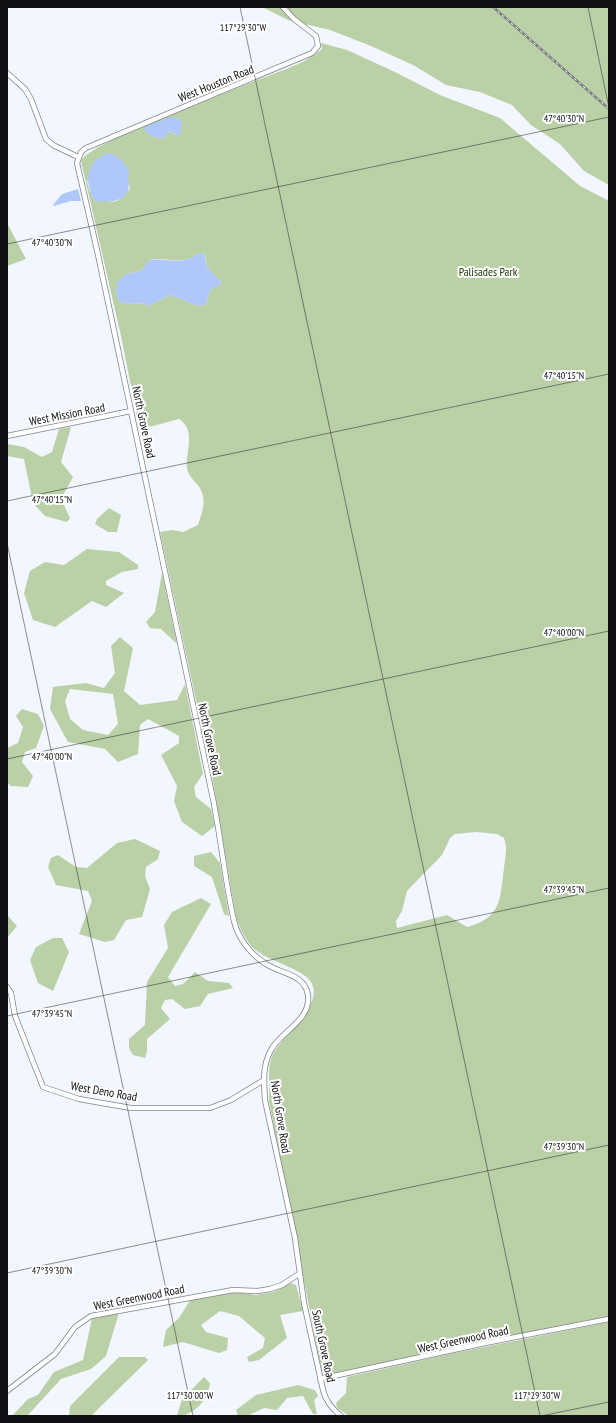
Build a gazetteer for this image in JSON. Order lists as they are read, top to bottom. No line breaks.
{"streets":{"street":["West Houston Road","West Mission Road","North Grove Road","West Deno Road","West Greenwood Road","South Grove Road"]},"crossings":[["West Houston Road","North Grove Road"],["West Mission Road","North Grove Road"],["North Grove Road","West Deno Road"],["North Grove Road","West Greenwood Road"],["North Grove Road","South Grove Road"],["West Greenwood Road","South Grove Road"]],"parks":["Palisades Park"],"coordinates":["117°29'30\"W","47°40'30\"N","47°40'15\"N","47°40'00\"N","47°39'45\"N","47°39'30\"N","117°30'00\"W"]}
